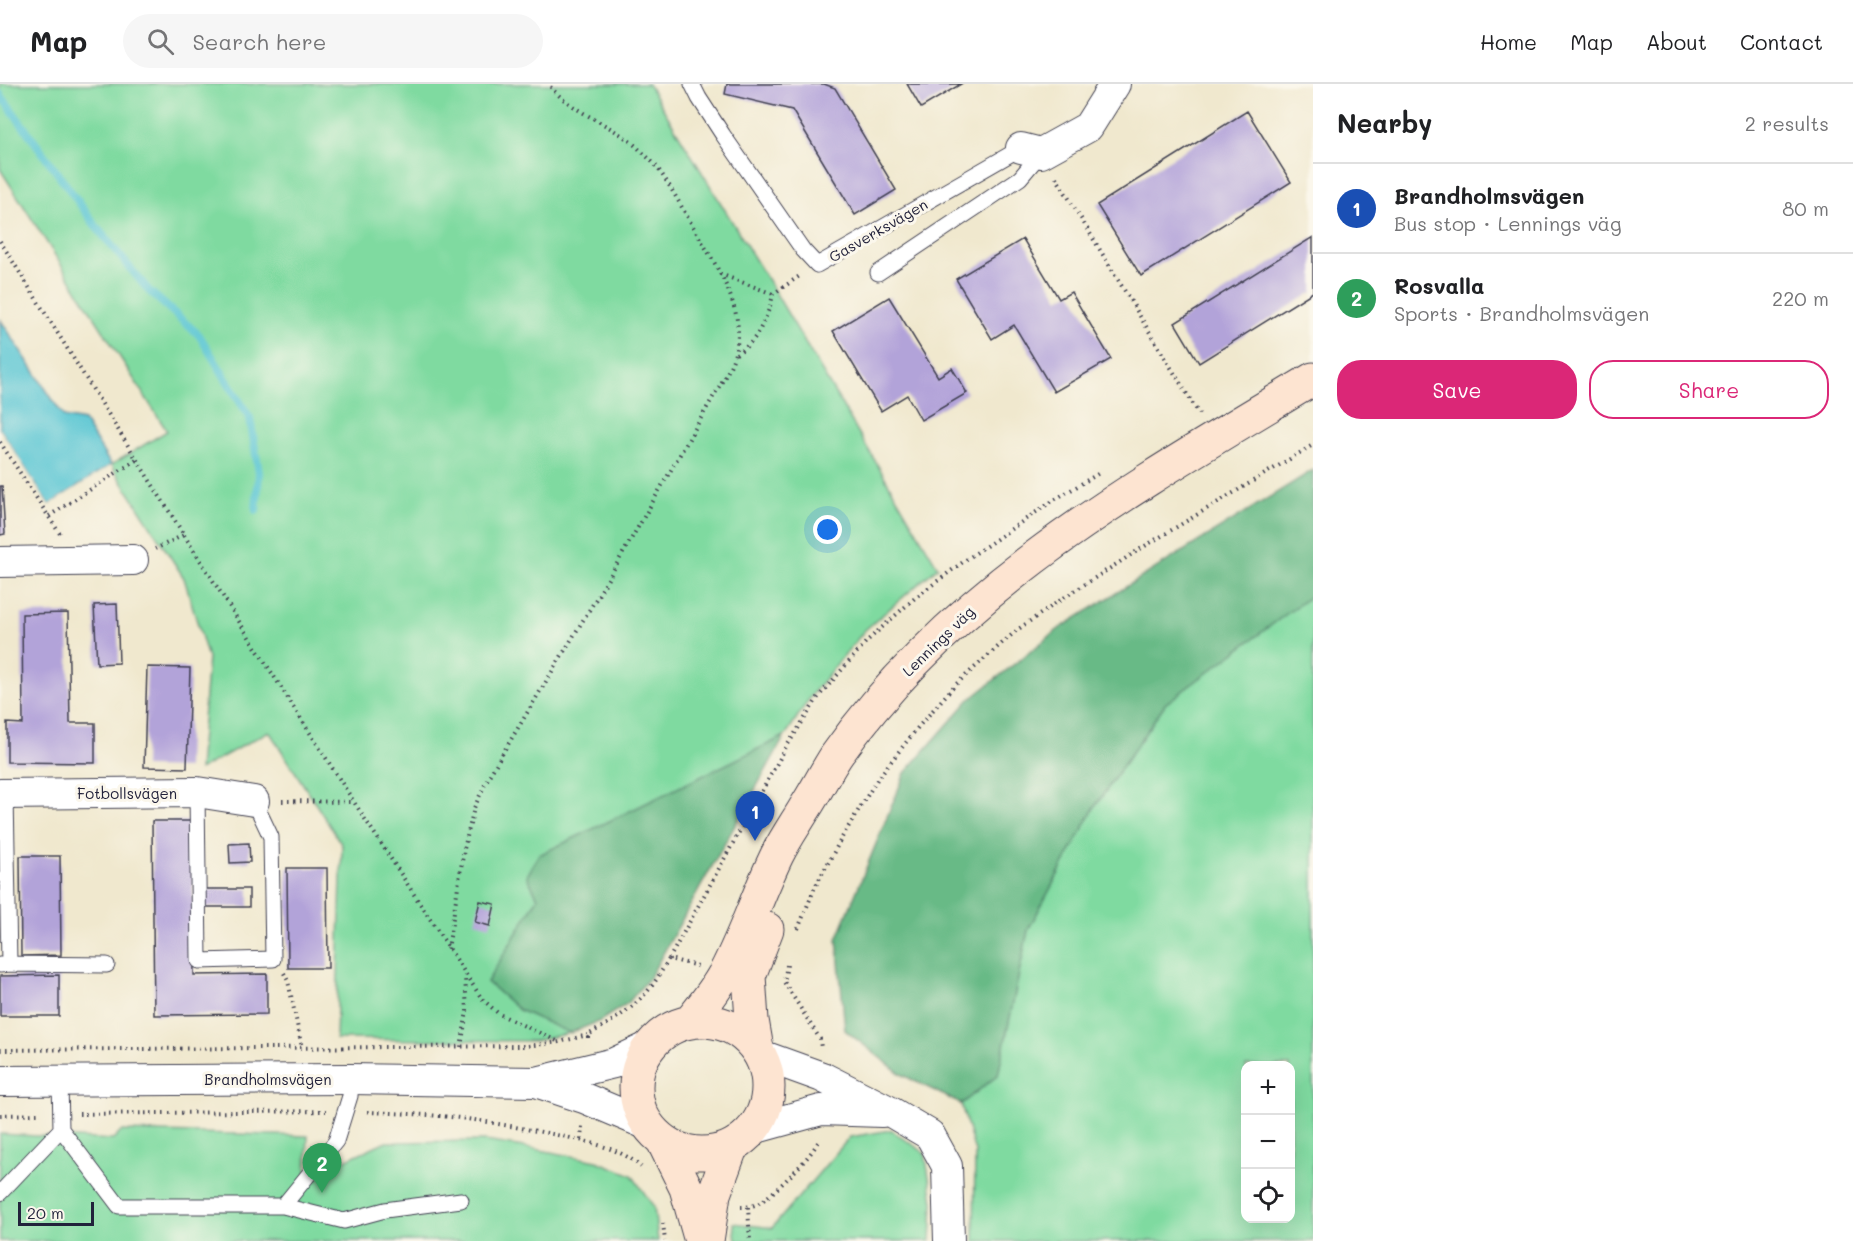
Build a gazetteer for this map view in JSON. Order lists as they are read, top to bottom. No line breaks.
{"streets":{"main road":["Lennings väg"],"street":["Gasverksvägen","Fotbollsvägen","Brandholmsvägen"]},"crossings":[["Lennings väg","Brandholmsvägen"]],"scale_bar":"20 m","page":{"header":"Map","search":"Search here","nav":["Home","Map","About","Contact"],"heading":["Nearby","2 results"],"list":[{"mark":"1","name":"Brandholmsvägen","note":"Bus stop · Lennings väg","value":"80 m"},{"mark":"2","name":"Rosvalla","note":"Sports · Brandholmsvägen","value":"220 m"}],"buttons":["Save","Share"],"pins":["1","2"],"map_buttons":["+","−"],"scale":"20 m"}}
